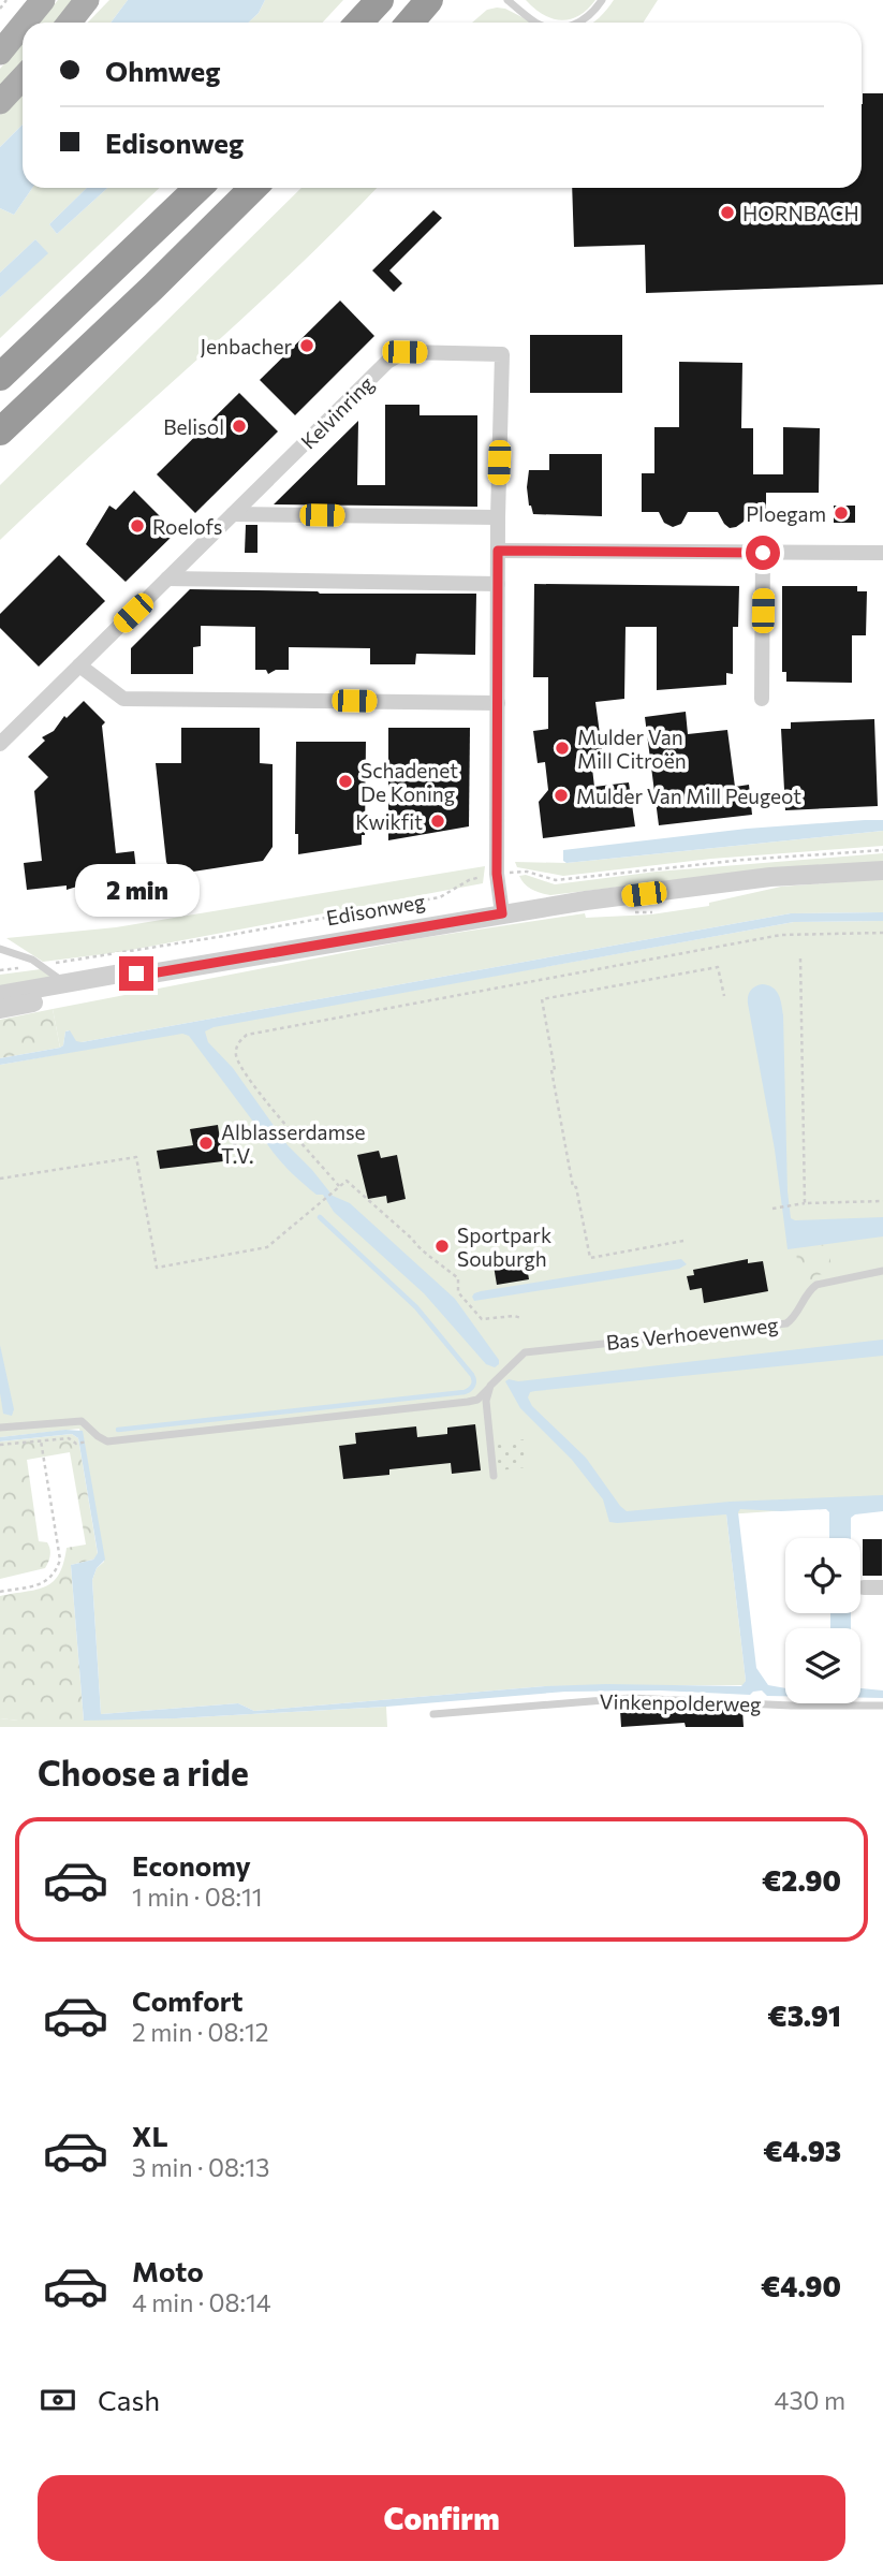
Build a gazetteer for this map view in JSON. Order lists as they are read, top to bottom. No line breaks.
{"streets":{"street":["Kelvinring","Edisonweg"],"lane":["Bas Verhoevenweg","Vinkenpolderweg"]},"crossings":[["Kelvinring","Edisonweg"]],"places":["HORNBACH","Jenbacher","Belisol","Ploegam","Roelofs","Mulder Van Mill Citroën","Schadenet De Koning","Mulder Van Mill Peugeot","Kwikfit","Alblasserdamse T.V.","Sportpark Souburgh"],"page":{"banner":["Ohmweg","Edisonweg"],"bubble":"2 min","heading":"Choose a ride","list":[{"name":"Economy","note":"1 min · 08:11","value":"€2.90"},{"name":"Comfort","note":"2 min · 08:12","value":"€3.91"},{"name":"XL","note":"3 min · 08:13","value":"€4.93"},{"name":"Moto","note":"4 min · 08:14","value":"€4.90"}],"pay":["Cash","430 m"],"buttons":"Confirm"}}
